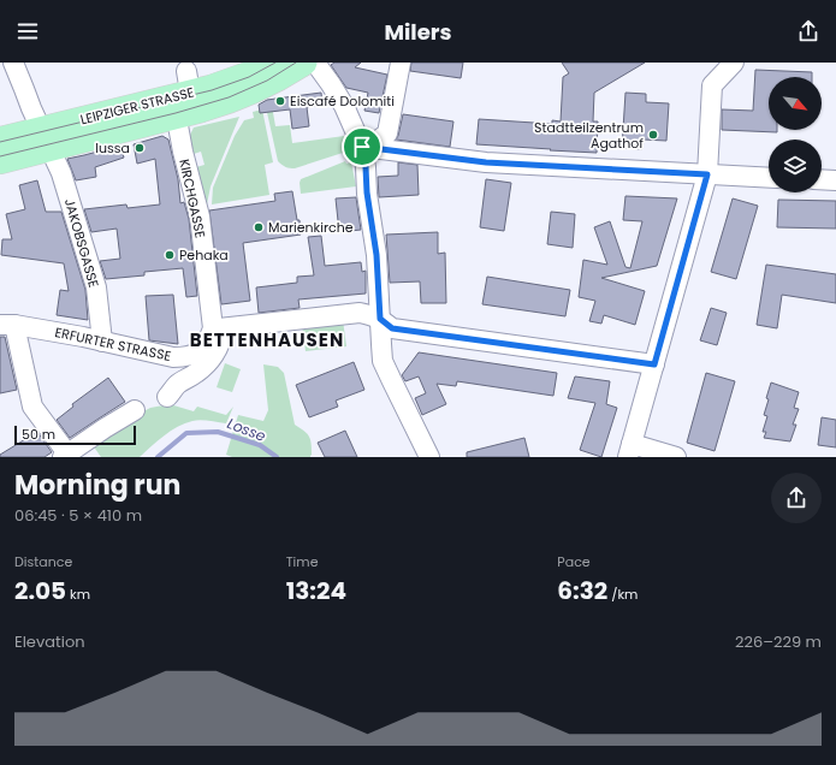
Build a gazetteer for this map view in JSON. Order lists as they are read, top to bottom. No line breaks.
{"streets":{"main road":["LEIPZIGER STRASSE"],"street":["KIRCHGASSE","JAKOBSGASSE","ERFURTER STRASSE"]},"crossings":[["LEIPZIGER STRASSE","KIRCHGASSE"],["LEIPZIGER STRASSE","JAKOBSGASSE"],["KIRCHGASSE","ERFURTER STRASSE"],["JAKOBSGASSE","ERFURTER STRASSE"]],"districts":["BETTENHAUSEN"],"water":["Losse"],"places":["Eiscafé Dolomiti","Stadtteilzentrum Agathof","lussa","Marienkirche","Pehaka"],"scale_bar":"50 m","north":"bottom right","page":{"header":"Milers","scale":"50 m","heading":["Morning run","06:45 · 5 × 410 m"],"stats":[["Distance","2.05 km"],["Time","13:24"],["Pace","6:32 /km"]],"chart":["Elevation","226–229 m"]}}
